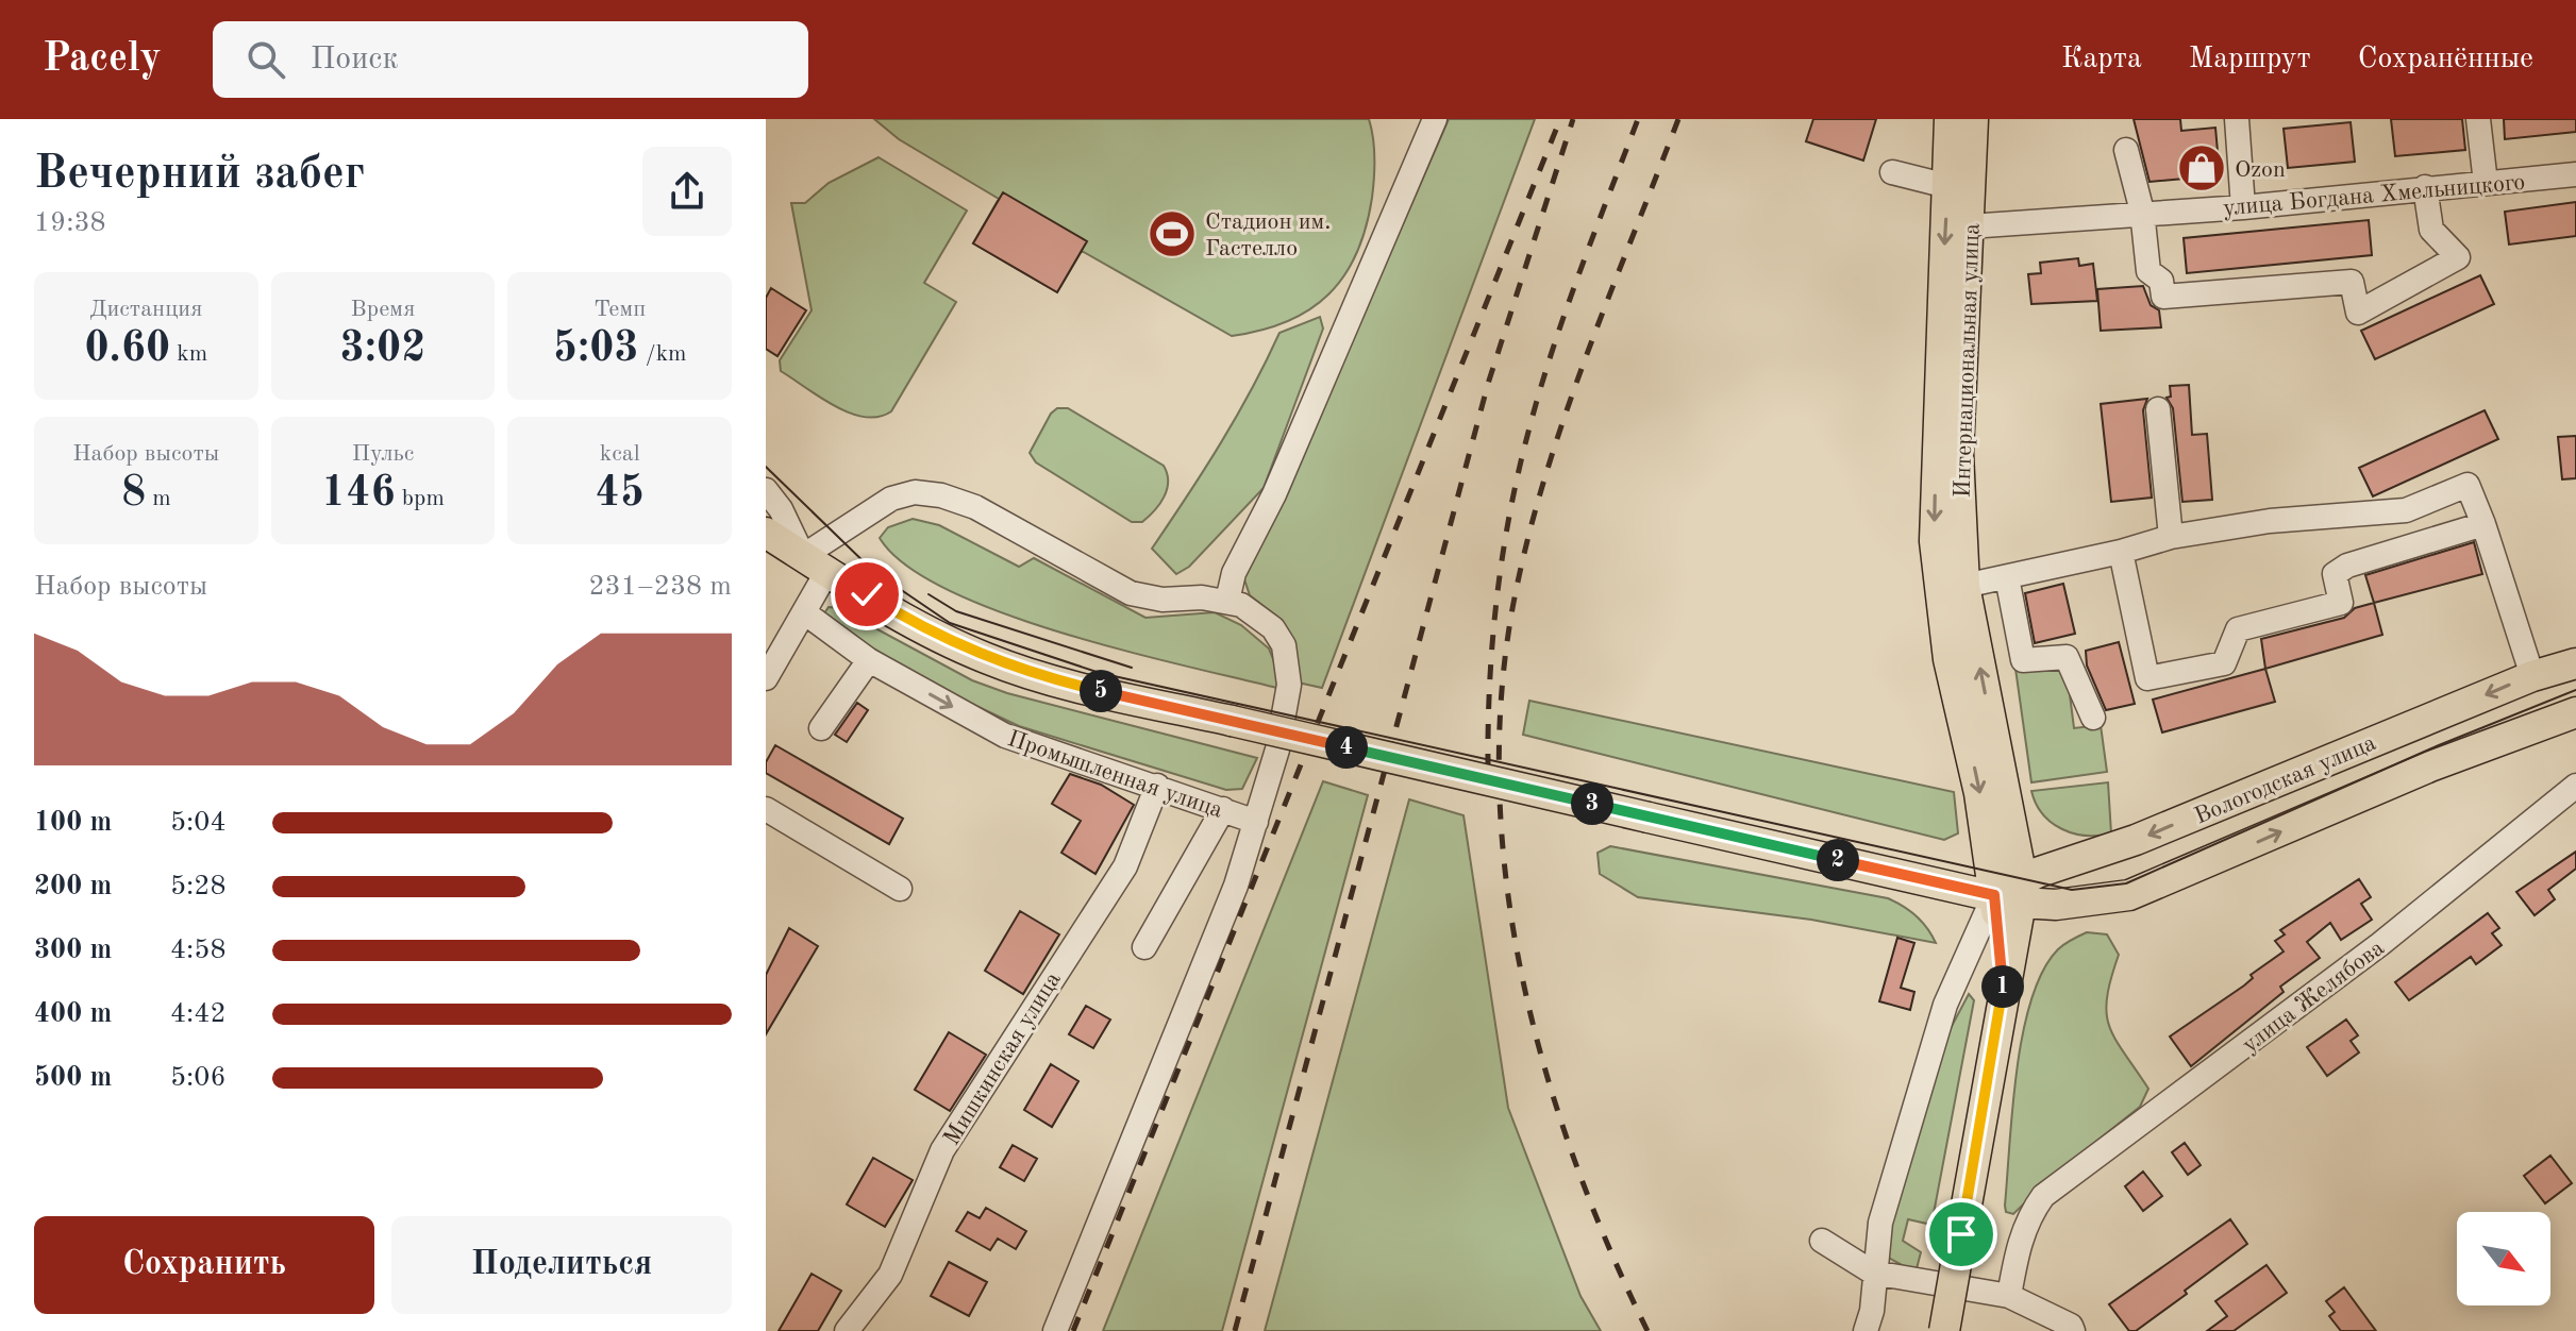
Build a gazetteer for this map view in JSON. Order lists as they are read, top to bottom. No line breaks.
{"streets":{"main road":["Интернациональная улица","Вологодская улица"],"street":["улица Богдана Хмельницкого","Промышленная улица","улица Желябова","Мишкинская улица"]},"crossings":[["улица Богдана Хмельницкого","Интернациональная улица"],["Интернациональная улица","Вологодская улица"],["Промышленная улица","Мишкинская улица"]],"places":{"shop":["Ozon"],"sports":["Стадион им. Гастелло"]},"north":"bottom right","page":{"header":"Pacely","search":"Поиск","nav":["Карта","Маршрут","Сохранённые"],"heading":["Вечерний забег","19:38"],"stats":[["Дистанция","0.60 km"],["Время","3:02"],["Темп","5:03 /km"],["Набор высоты","8 m"],["Пульс","146 bpm"],["kcal","45"]],"chart":["Набор высоты","231–238 m"],"pins":["5","4","3","2","1"],"list":[{"name":"100 m","note":"5:04"},{"name":"200 m","note":"5:28"},{"name":"300 m","note":"4:58"},{"name":"400 m","note":"4:42"},{"name":"500 m","note":"5:06"}],"buttons":["Сохранить","Поделиться"]}}
